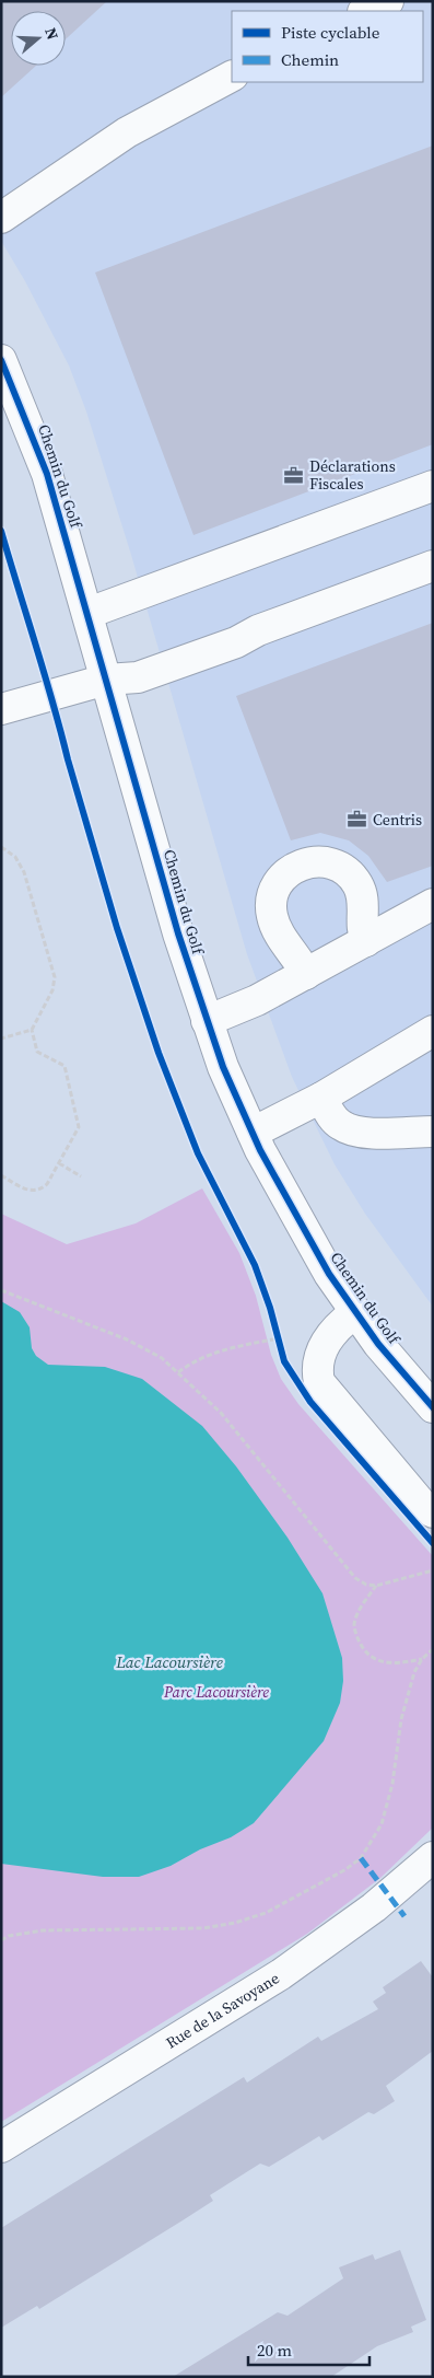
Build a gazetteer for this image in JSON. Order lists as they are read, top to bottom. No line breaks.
{"streets":{"street":["Chemin du Golf","Rue de la Savoyane"]},"water":["Lac Lacoursière"],"parks":["Parc Lacoursière"],"places":{"office":["Déclarations Fiscales","Centris"]},"legend":["Piste cyclable","Chemin"],"scale_bar":"20 m","north":"right"}
